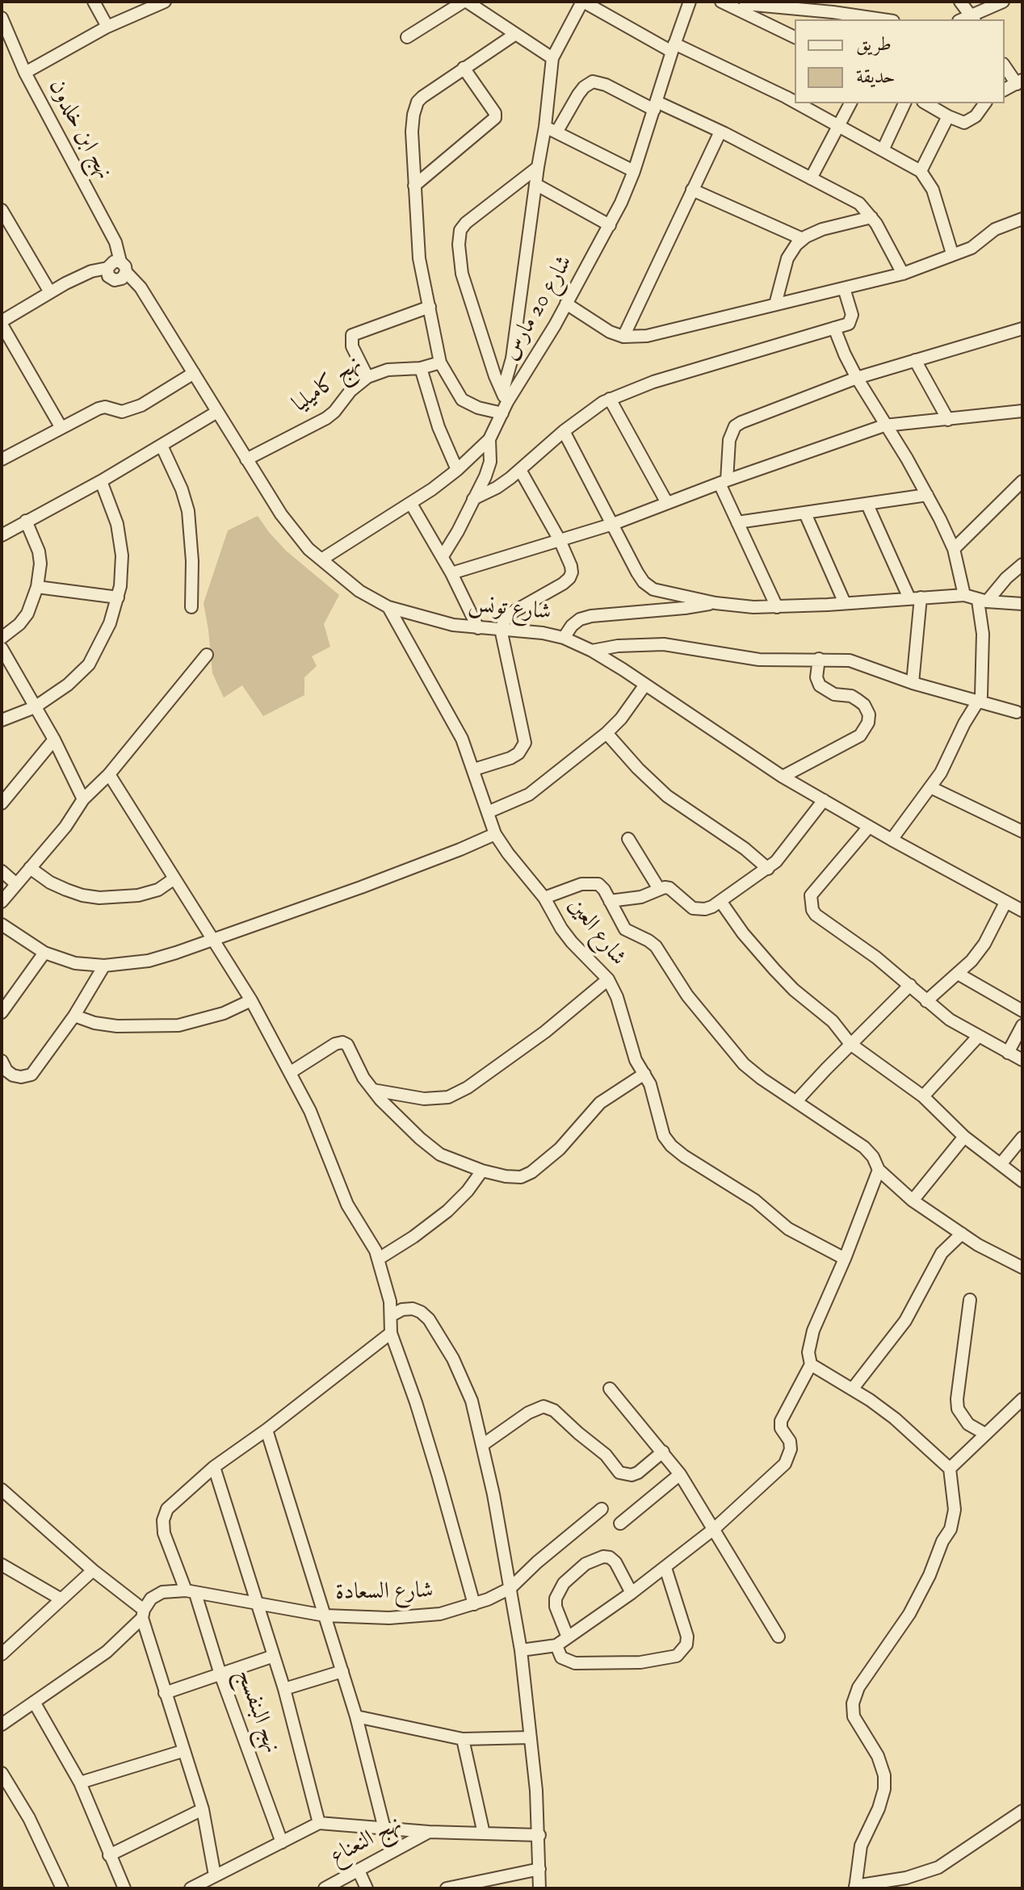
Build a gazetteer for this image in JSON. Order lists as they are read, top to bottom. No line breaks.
{"streets":{"street":["نهج ابن خلدون","شارع 20 مارس","نهج كاميليا","شارع تونس","شارع العين","شارع السعادة","نهج البنفسج","نهج النعناع"]},"crossings":[["نهج ابن خلدون","شارع تونس"],["شارع 20 مارس","شارع تونس"],["نهج كاميليا","شارع تونس"],["شارع تونس","شارع العين"],["شارع السعادة","نهج البنفسج"]],"legend":["طريق","حديقة"]}
